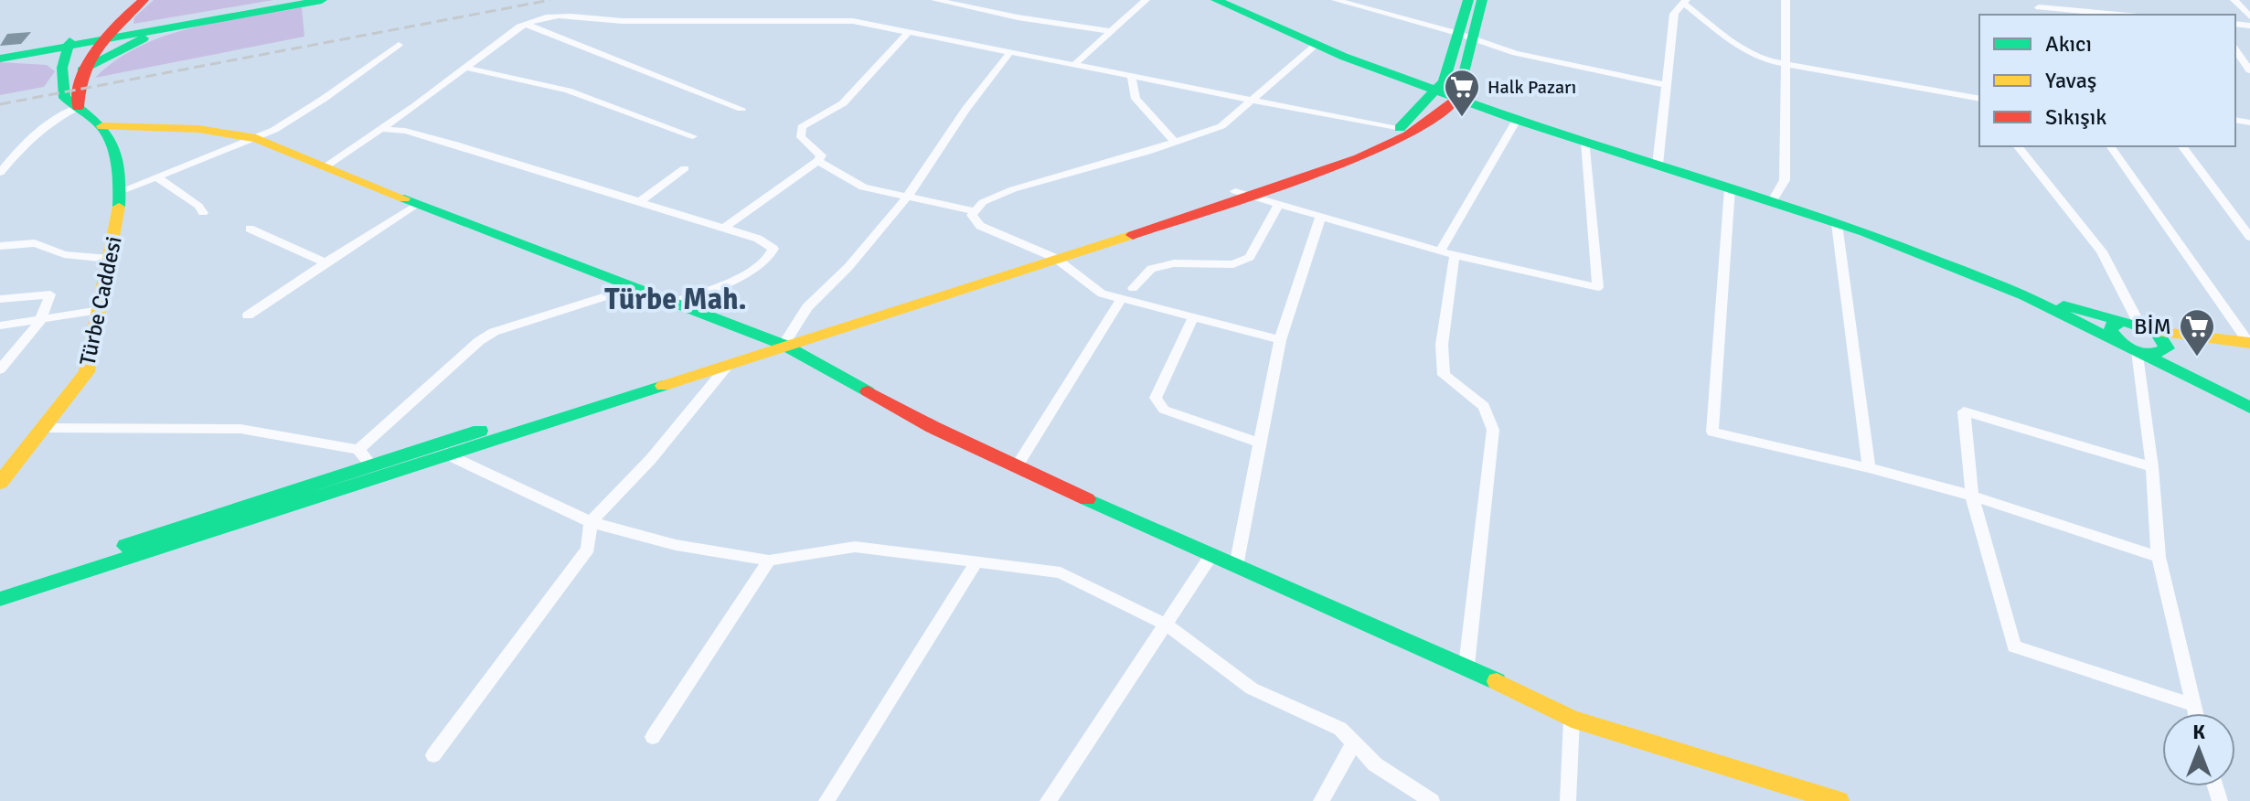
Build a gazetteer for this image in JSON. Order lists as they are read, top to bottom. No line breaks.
{"streets":{"main road":["Türbe Caddesi"]},"districts":["Türbe Mah."],"places":{"supermarket":["Halk Pazarı","BİM"]},"legend":["Akıcı","Yavaş","Sıkışık"],"north":"top"}
